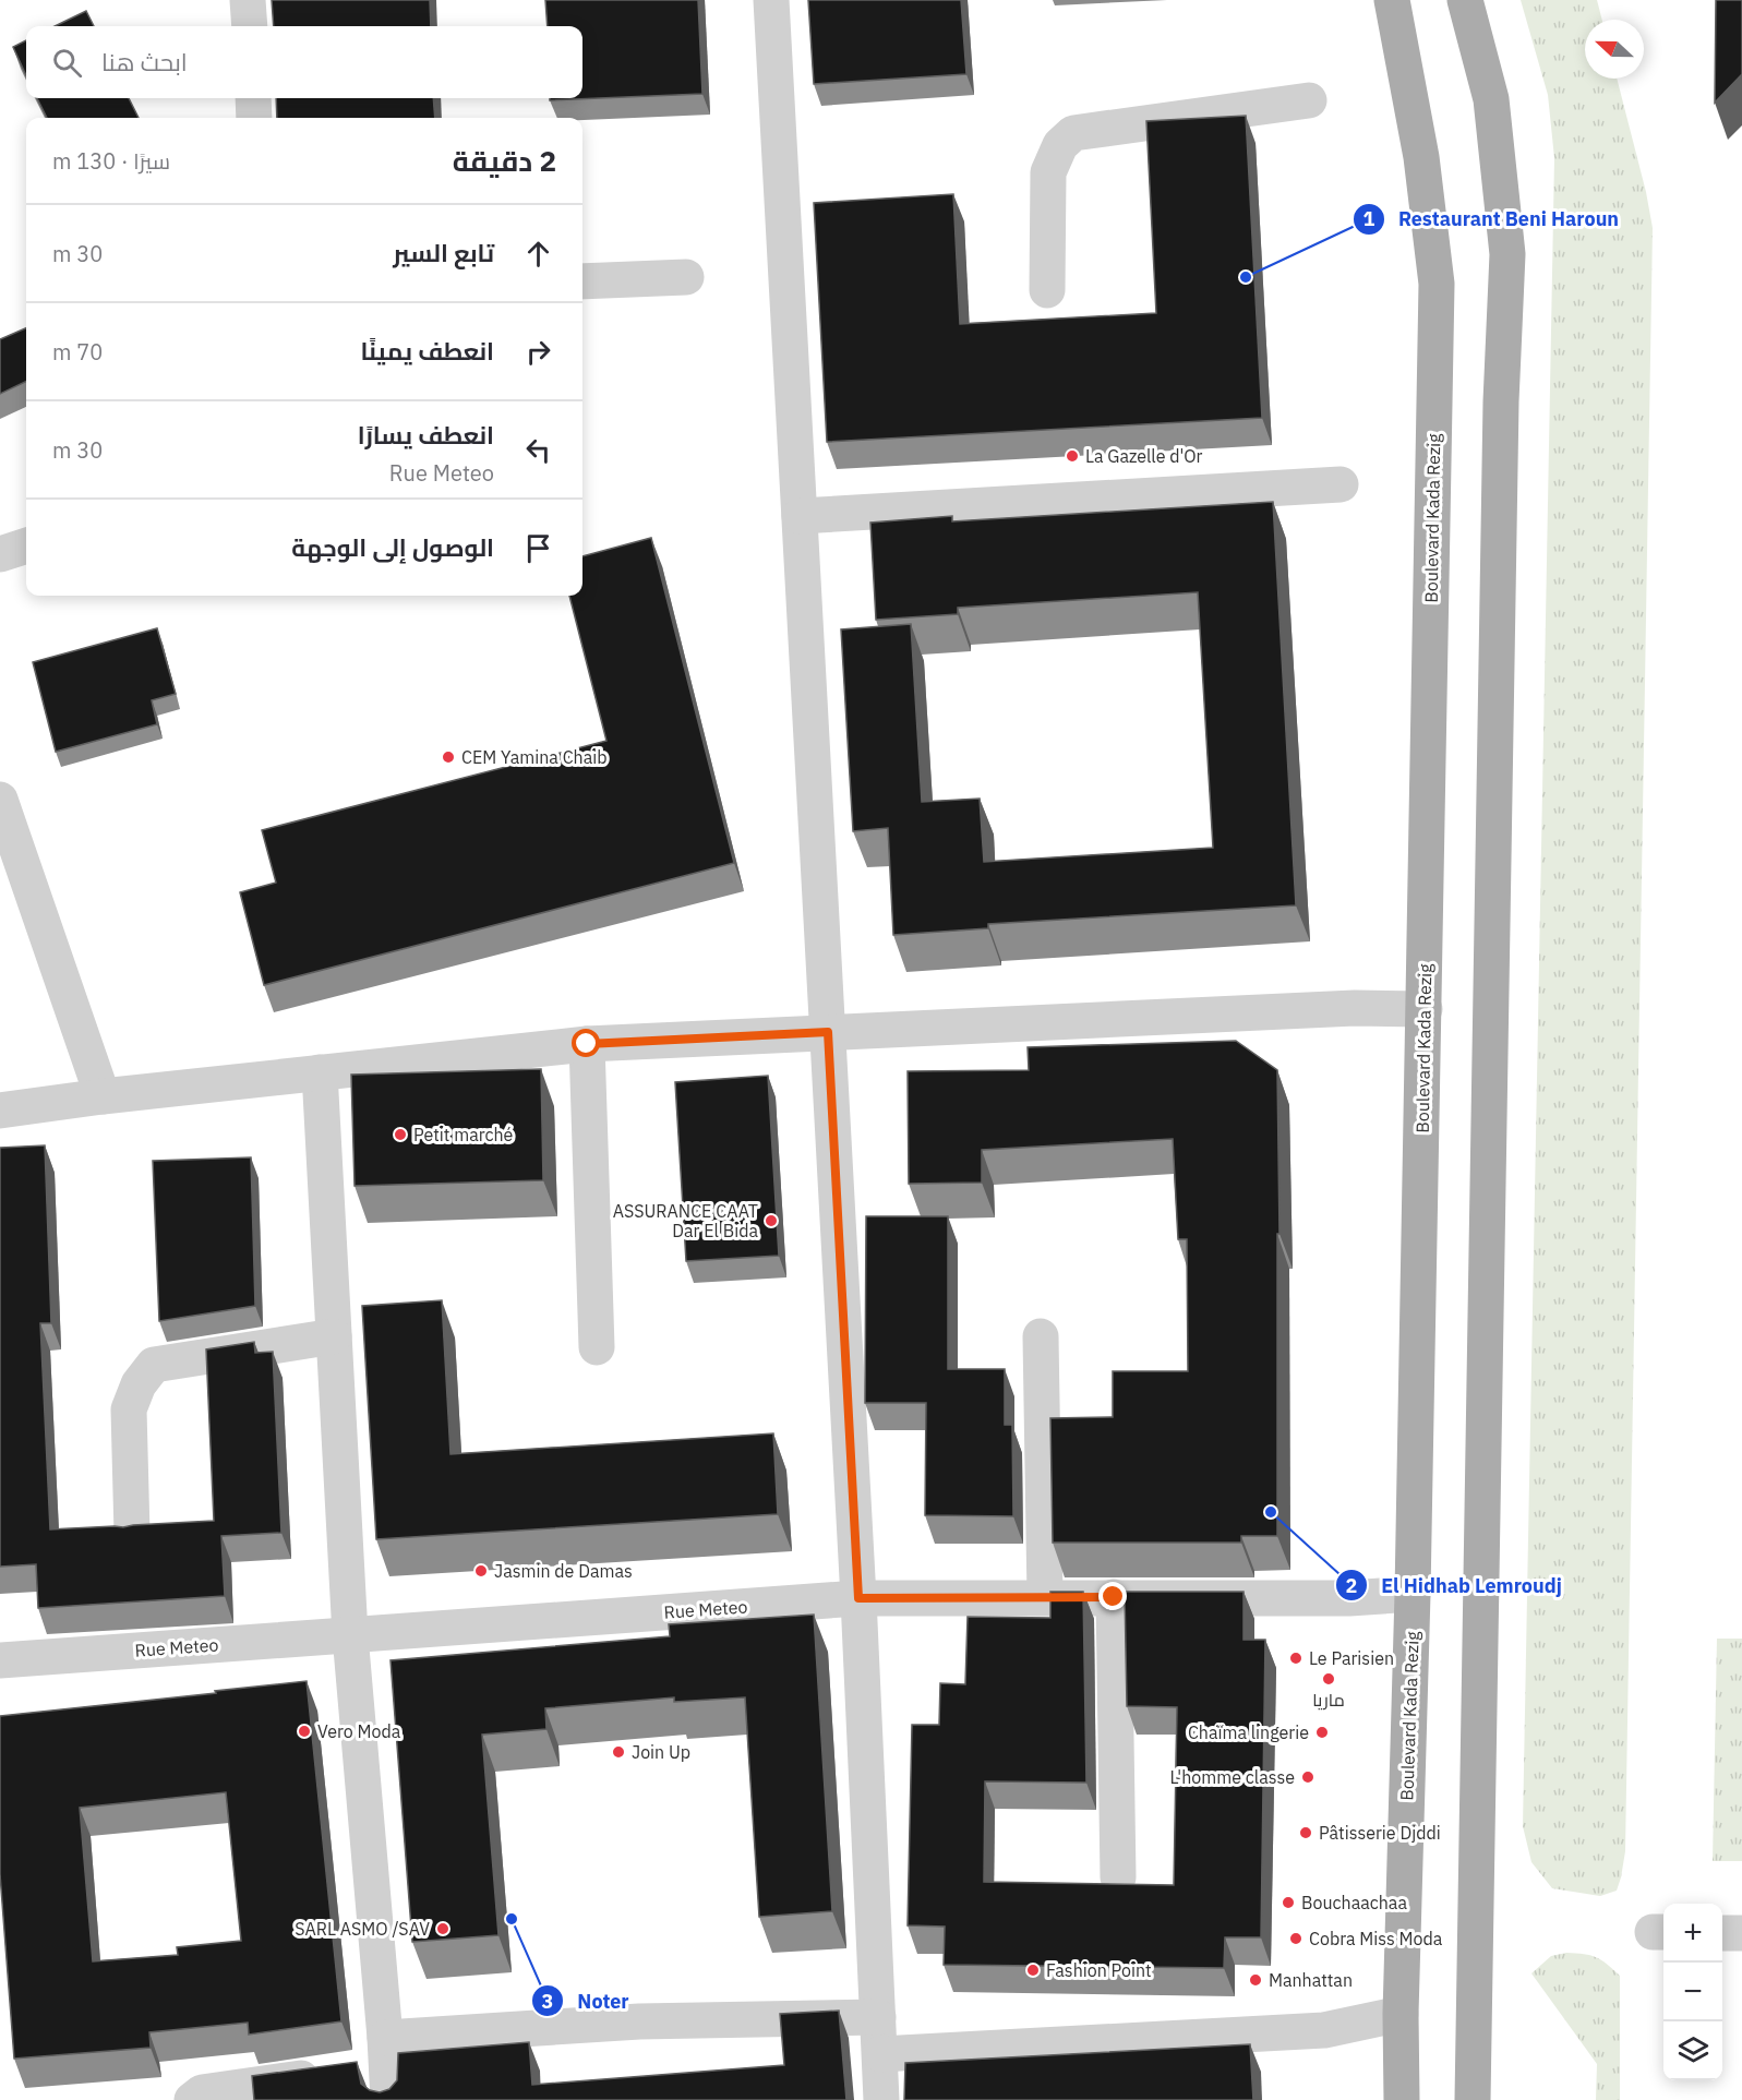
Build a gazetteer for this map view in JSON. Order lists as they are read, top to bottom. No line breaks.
{"streets":{"main road":["Boulevard Kada Rezig"],"street":["Rue Meteo"]},"crossings":[["Boulevard Kada Rezig","Rue Meteo"]],"places":["Restaurant Beni Haroun","La Gazelle d'Or","CEM Yamina Chaib","Petit marché","ASSURANCE CAAT Dar El Bida","El Hidhab Lemroudj","Jasmin de Damas","Le Parisien","ماريا","Vero Moda","Chaïma lingerie","Join Up","L'homme classe","Pâtisserie Djddi","Bouchaachaa","Noter","SARL ASMO /SAV","Cobra Miss Moda","Fashion Point","Manhattan"],"north":"left","page":{"search":"ابحث هنا","heading":["2 دقيقة","سيرًا · 130 m"],"list":[["تابع السير","30 m"],["انعطف يمينًا","70 m"],["انعطف يسارًا","Rue Meteo","30 m"],"الوصول إلى الوجهة"],"map_buttons":["+","−"]}}
